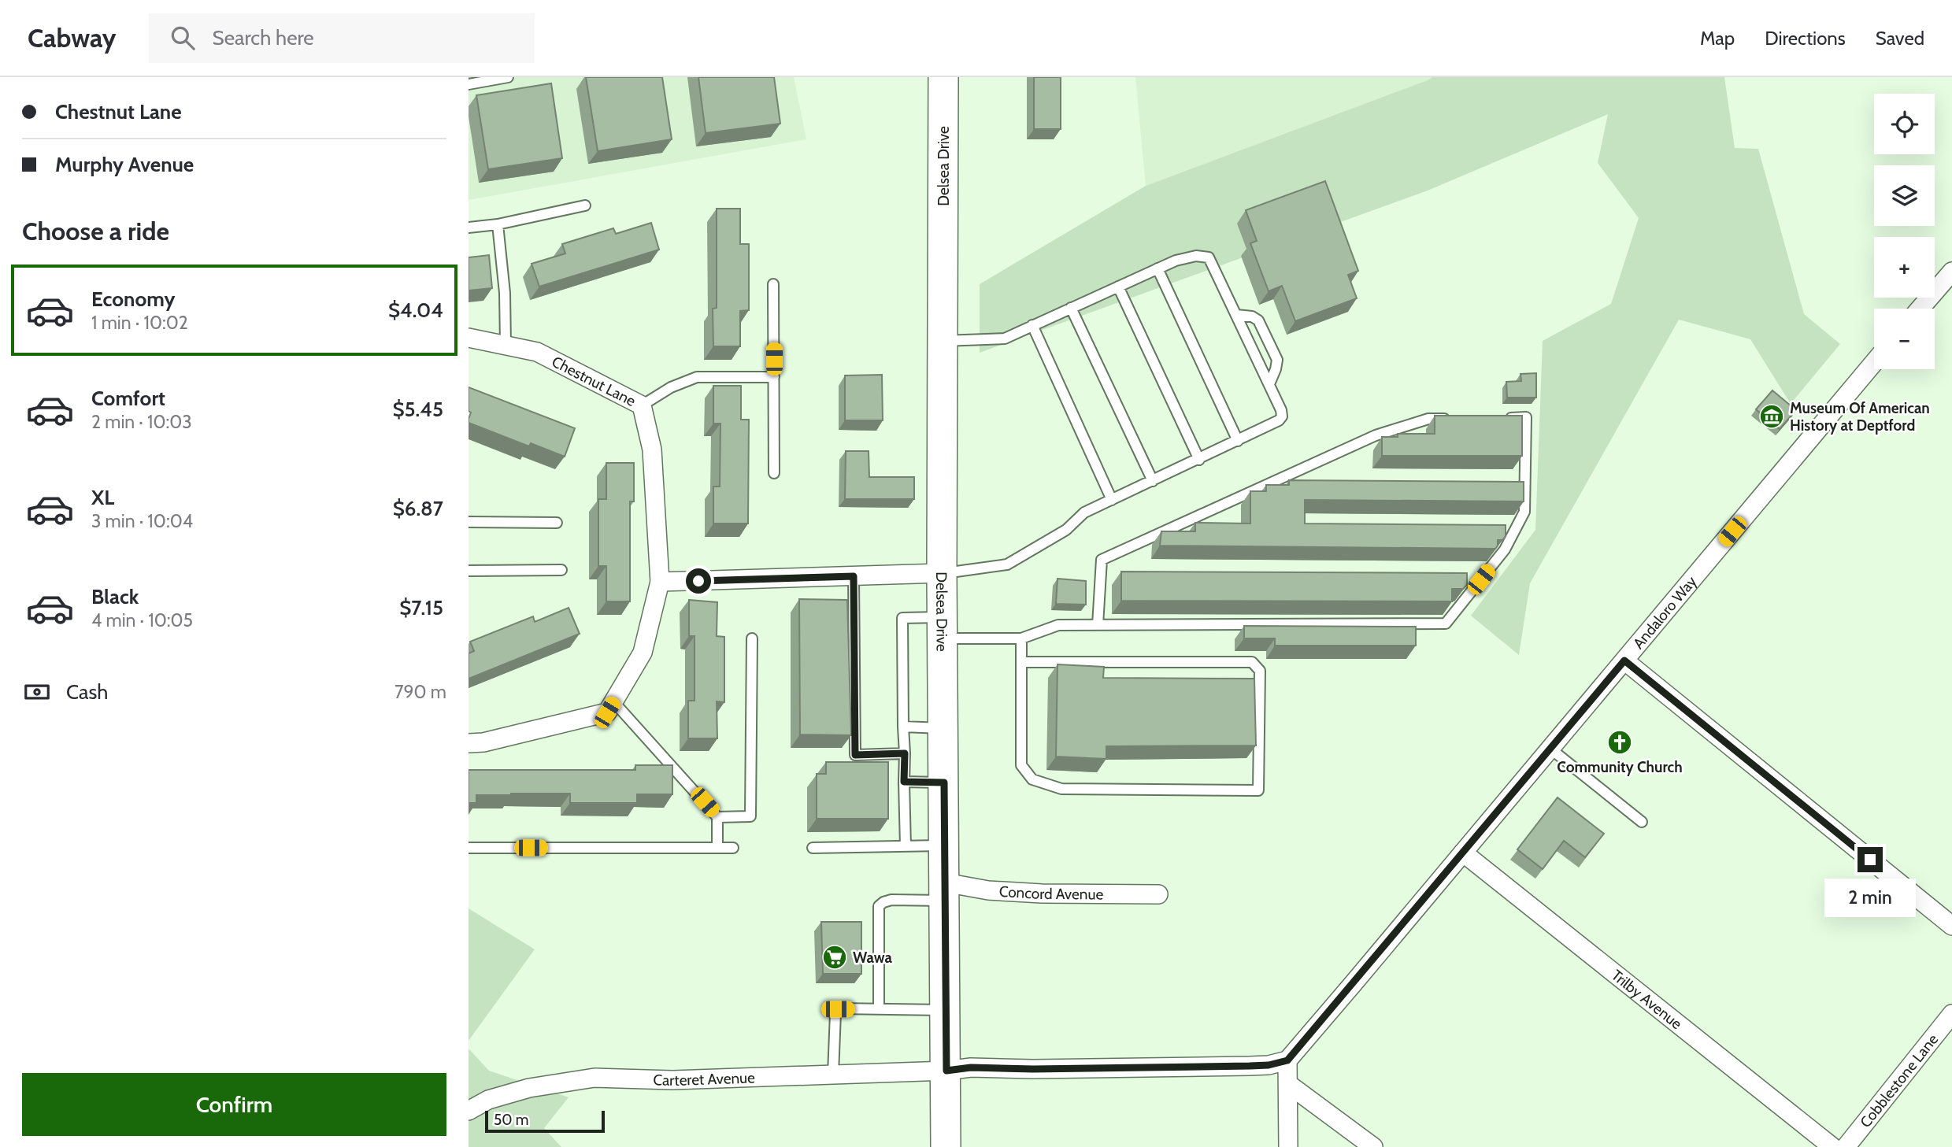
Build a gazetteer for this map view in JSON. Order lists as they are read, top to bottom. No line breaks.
{"streets":{"main road":["Delsea Drive"],"street":["Chestnut Lane","Andaloro Way","Concord Avenue","Trilby Avenue","Carteret Avenue","Cobblestone Lane"]},"crossings":[["Delsea Drive","Concord Avenue"],["Delsea Drive","Carteret Avenue"],["Andaloro Way","Trilby Avenue"],["Andaloro Way","Carteret Avenue"]],"places":{"museum":["Museum Of American History at Deptford"],"church":["Community Church"],"supermarket":["Wawa"]},"scale_bar":"50 m","page":{"header":"Cabway","search":"Search here","nav":["Map","Directions","Saved"],"banner":["Chestnut Lane","Murphy Avenue"],"map_buttons":["+","−"],"heading":"Choose a ride","list":[{"name":"Economy","note":"1 min · 10:02","value":"$4.04"},{"name":"Comfort","note":"2 min · 10:03","value":"$5.45"},{"name":"XL","note":"3 min · 10:04","value":"$6.87"},{"name":"Black","note":"4 min · 10:05","value":"$7.15"}],"pay":["Cash","790 m"],"bubble":"2 min","buttons":"Confirm","scale":"50 m"}}
